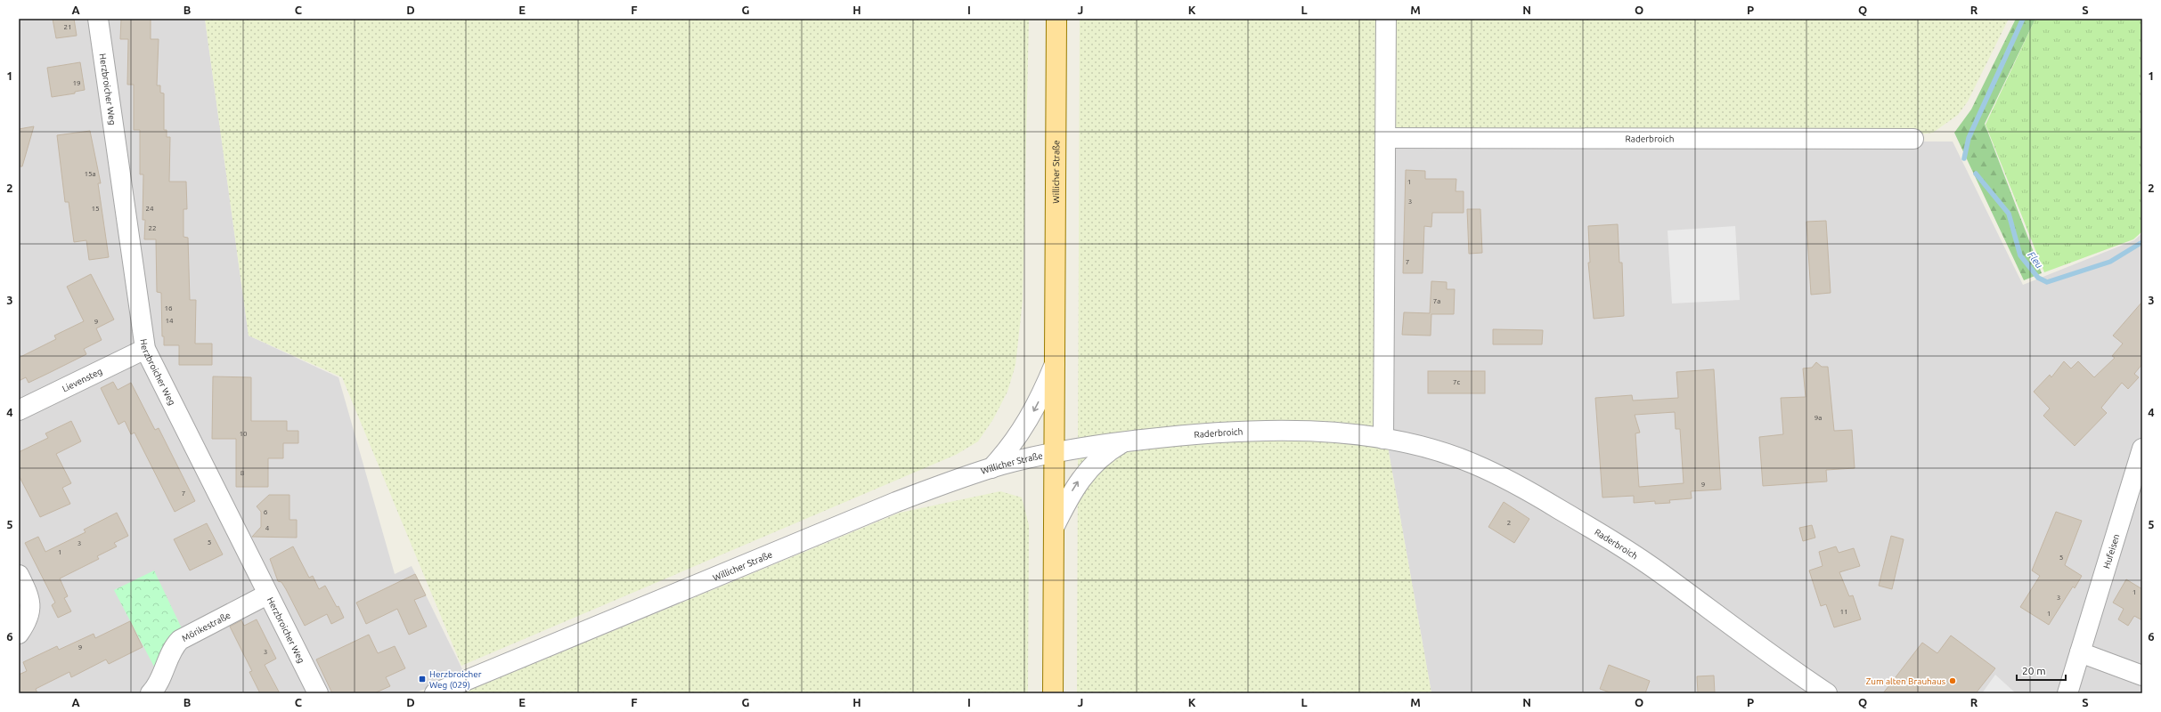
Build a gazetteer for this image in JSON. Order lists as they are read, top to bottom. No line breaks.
{"streets":{"main road":["Willicher Straße"],"street":["Herzbroicher Weg","Raderbroich","Lievensteg","Hufeisen","Mörikestraße"]},"crossings":[["Herzbroicher Weg","Lievensteg"],["Herzbroicher Weg","Mörikestraße"],["Raderbroich","Willicher Straße"]],"water":["Fleu"],"places":{"transit":["Herzbroicher Weg (029)"],"other":["Zum alten Brauhaus"]},"house_numbers":["21","19","15a","1","3","15","24","22","7","7a","16","14","9","7c","9a","10","8","9","7","6","2","4","5","3","1","5","1","3","11","1","9","3"],"scale_bar":"20 m","grid":{"columns":["A","B","C","D","E","F","G","H","I","J","K","L","M","N","O","P","Q","R","S"],"rows":["1","2","3","4","5","6"]}}
